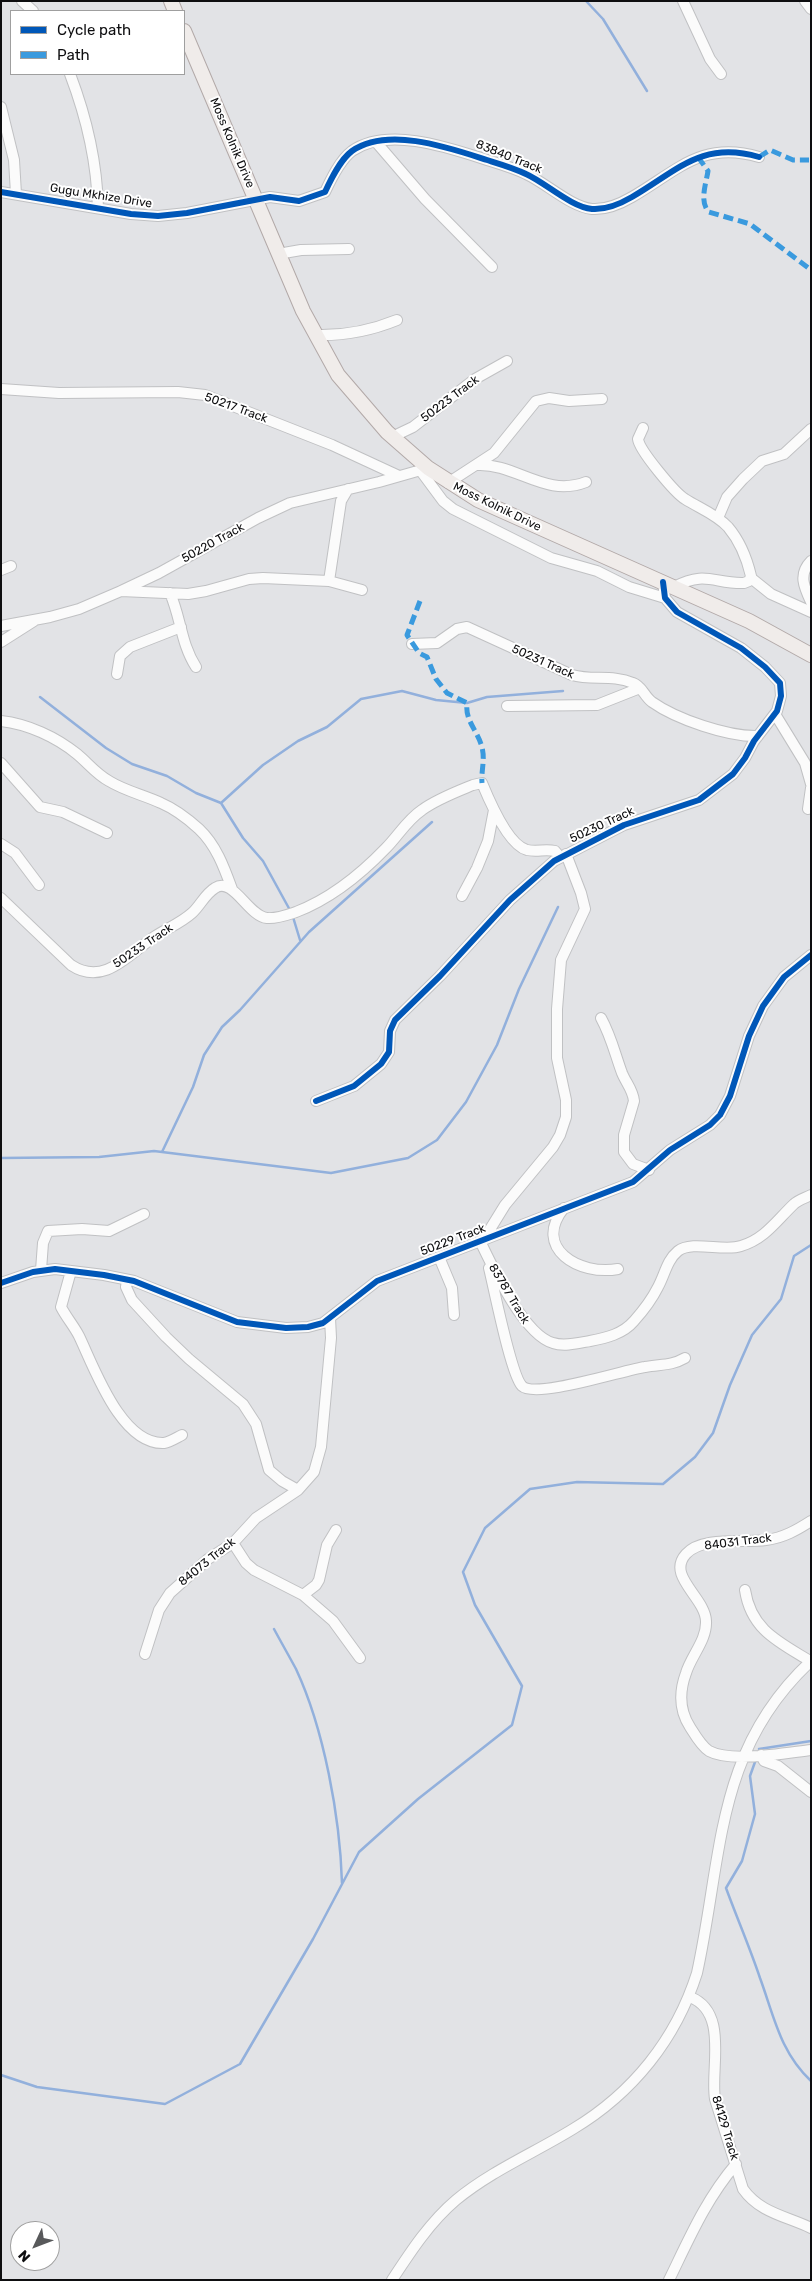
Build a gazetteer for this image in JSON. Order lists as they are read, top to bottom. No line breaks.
{"streets":{"main road":["Moss Kolnik Drive"],"street":["83840 Track","Gugu Mkhize Drive","50223 Track","50217 Track","50220 Track","50231 Track","50230 Track","50233 Track","50229 Track","83787 Track","84031 Track","84073 Track","84129 Track"]},"crossings":[["Moss Kolnik Drive","83840 Track"],["Moss Kolnik Drive","Gugu Mkhize Drive"],["Moss Kolnik Drive","50223 Track"],["Moss Kolnik Drive","50220 Track"],["83840 Track","Gugu Mkhize Drive"],["50217 Track","50220 Track"],["50231 Track","50230 Track"],["50229 Track","83787 Track"],["50229 Track","84073 Track"]],"legend":["Cycle path","Path"],"north":"bottom left"}
